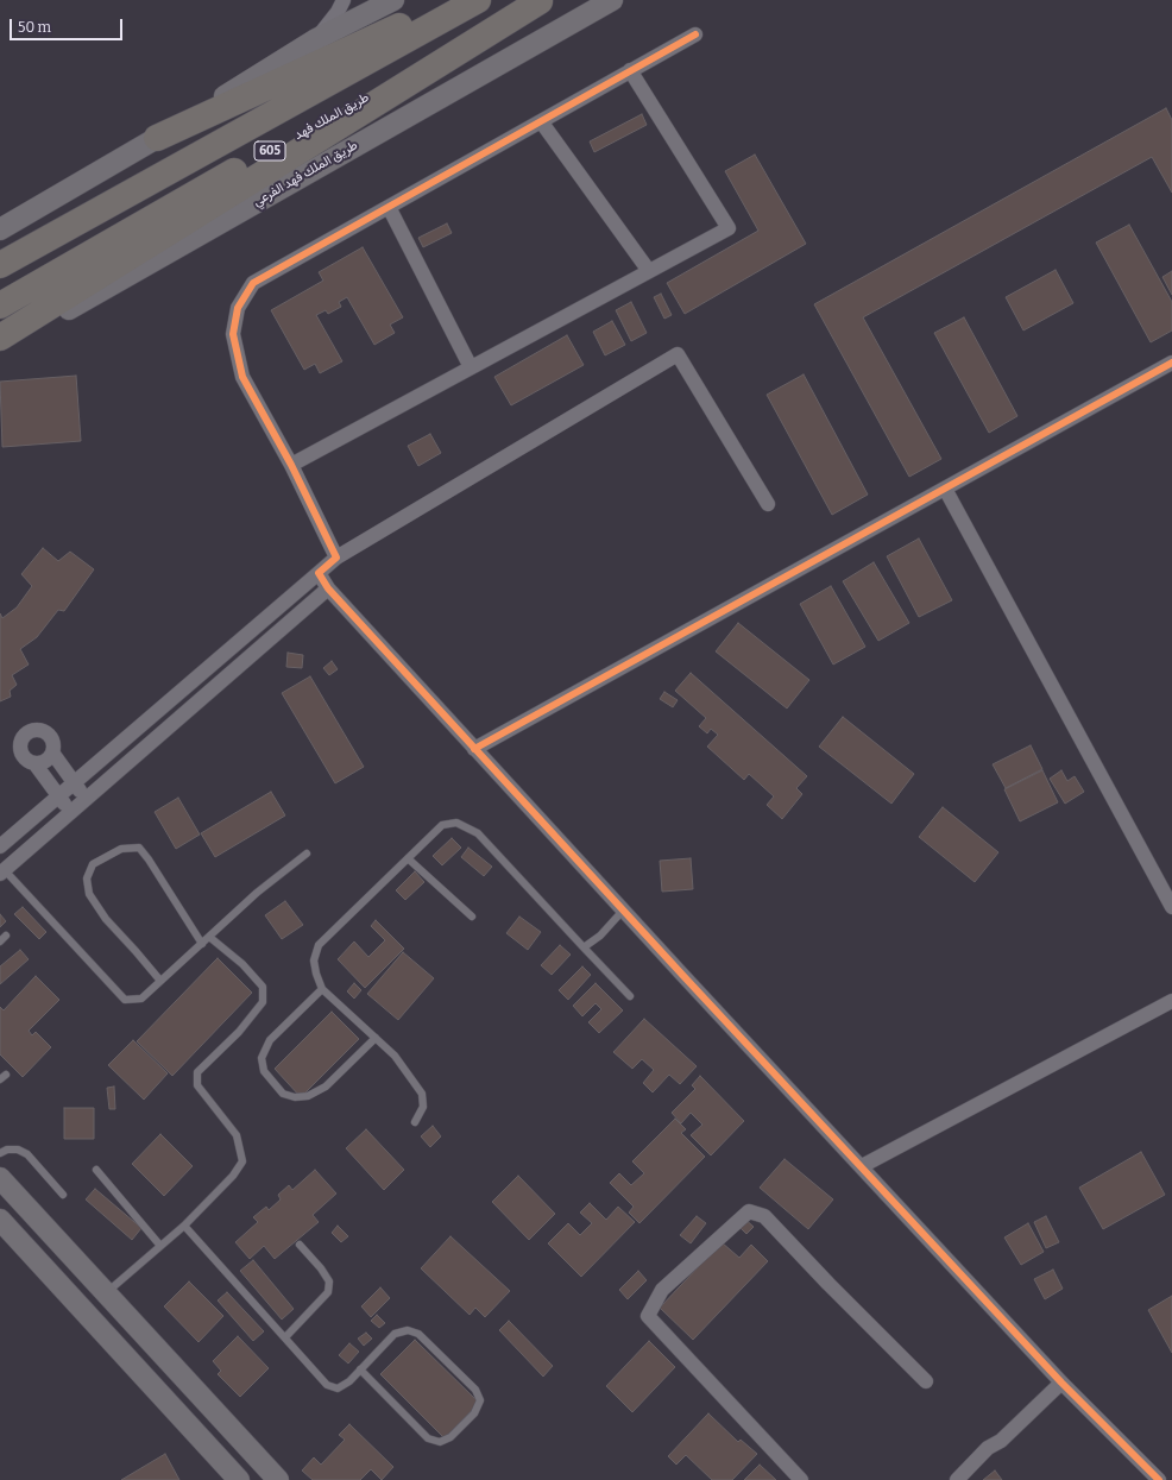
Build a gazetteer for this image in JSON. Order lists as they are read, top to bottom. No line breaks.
{"streets":{"highway":["طريق الملك فهد","605"],"main road":["طريق الملك فهد الفرعي"]},"scale_bar":"50 m"}
